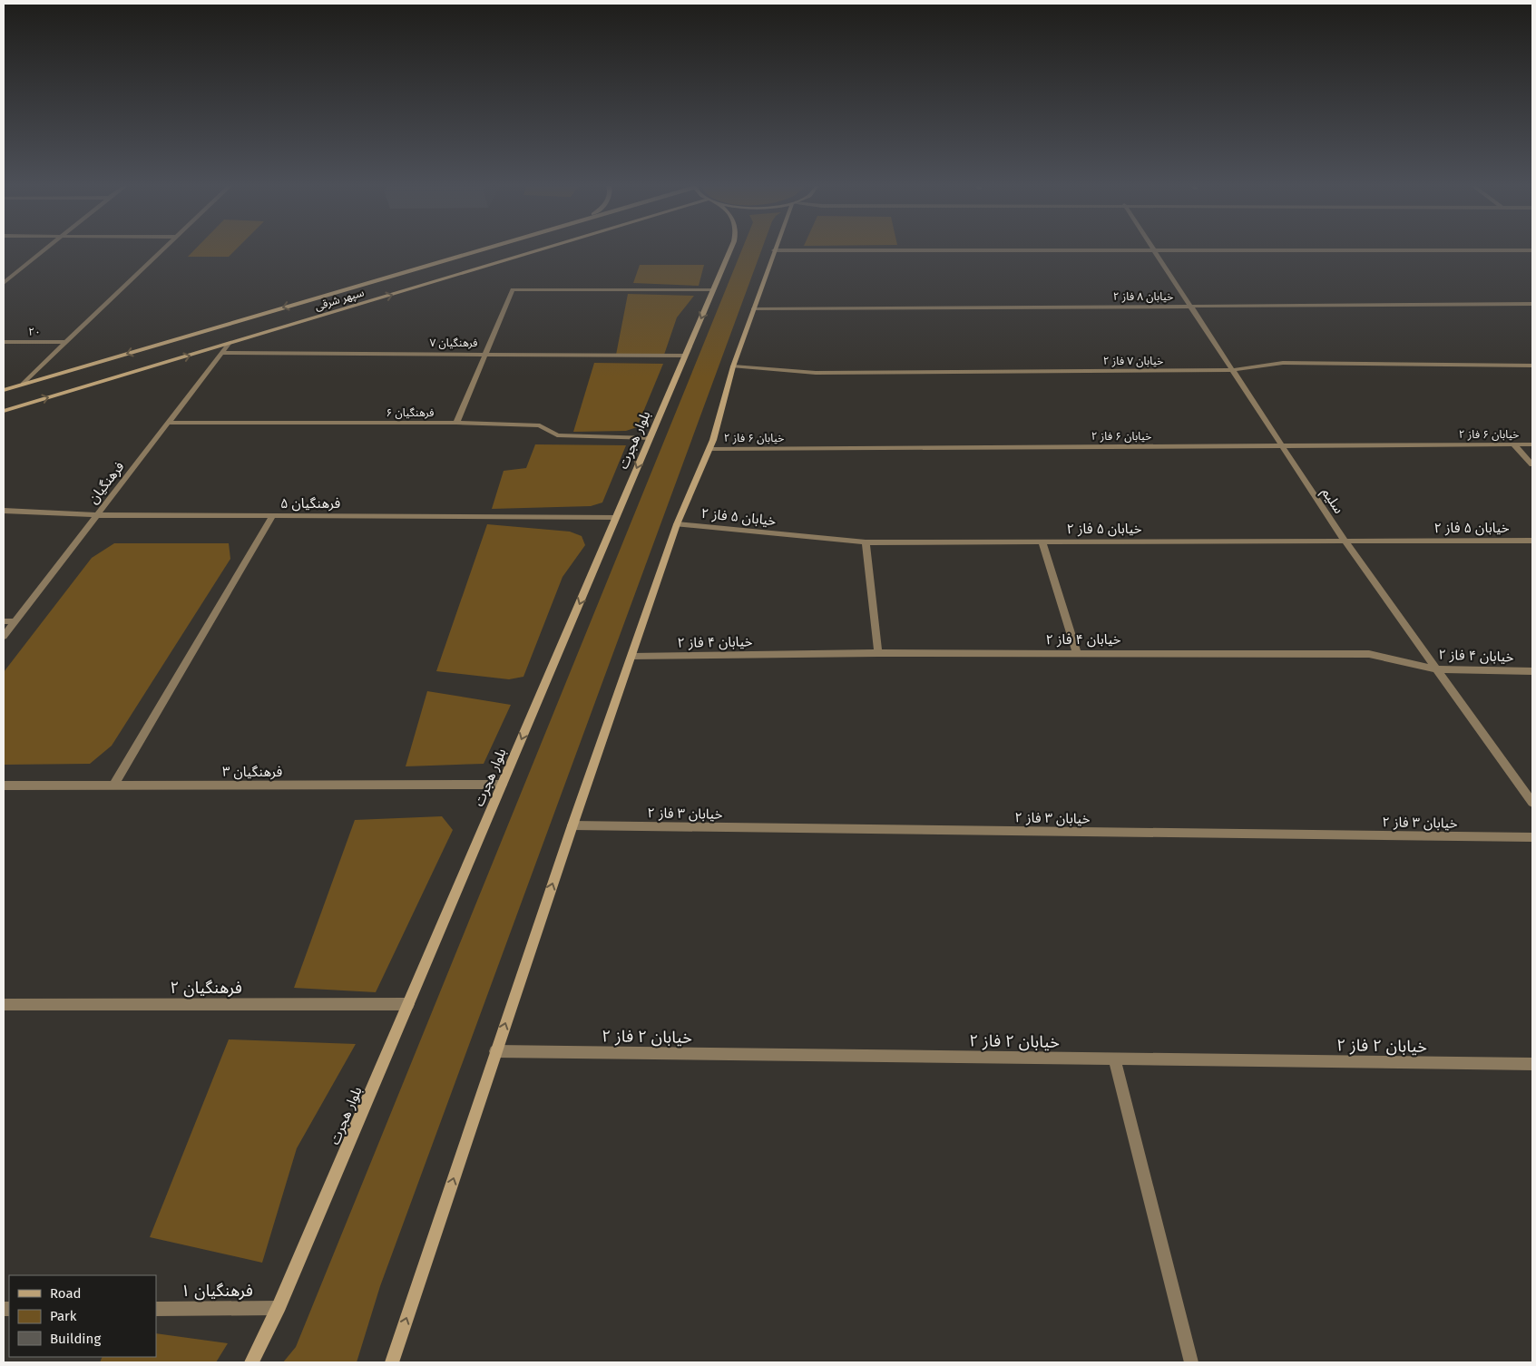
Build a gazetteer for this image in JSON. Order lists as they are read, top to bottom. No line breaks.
{"streets":{"main road":["سپهر شرقی","بلوار هجرت"],"street":["خیابان ۸ فاز ۲","۲۰","فرهنگیان ۷","خیابان ۷ فاز ۲","فرهنگیان ۶","خیابان ۶ فاز ۲","فرهنگیان","سلیم","فرهنگیان ۵","خیابان ۵ فاز ۲","خیابان ۴ فاز ۲","فرهنگیان ۳","خیابان ۳ فاز ۲","فرهنگیان ۲","خیابان ۲ فاز ۲","فرهنگیان ۱"]},"crossings":[["خیابان ۸ فاز ۲","سلیم"],["سپهر شرقی","فرهنگیان"],["فرهنگیان ۷","بلوار هجرت"],["فرهنگیان ۷","فرهنگیان"],["خیابان ۷ فاز ۲","سلیم"],["فرهنگیان ۶","بلوار هجرت"],["فرهنگیان ۶","فرهنگیان"],["خیابان ۶ فاز ۲","سلیم"],["بلوار هجرت","فرهنگیان ۵"],["بلوار هجرت","فرهنگیان ۳"],["بلوار هجرت","فرهنگیان ۲"],["بلوار هجرت","فرهنگیان ۱"],["فرهنگیان","فرهنگیان ۵"],["سلیم","خیابان ۵ فاز ۲"],["سلیم","خیابان ۴ فاز ۲"]],"legend":["Road","Park","Building"]}
